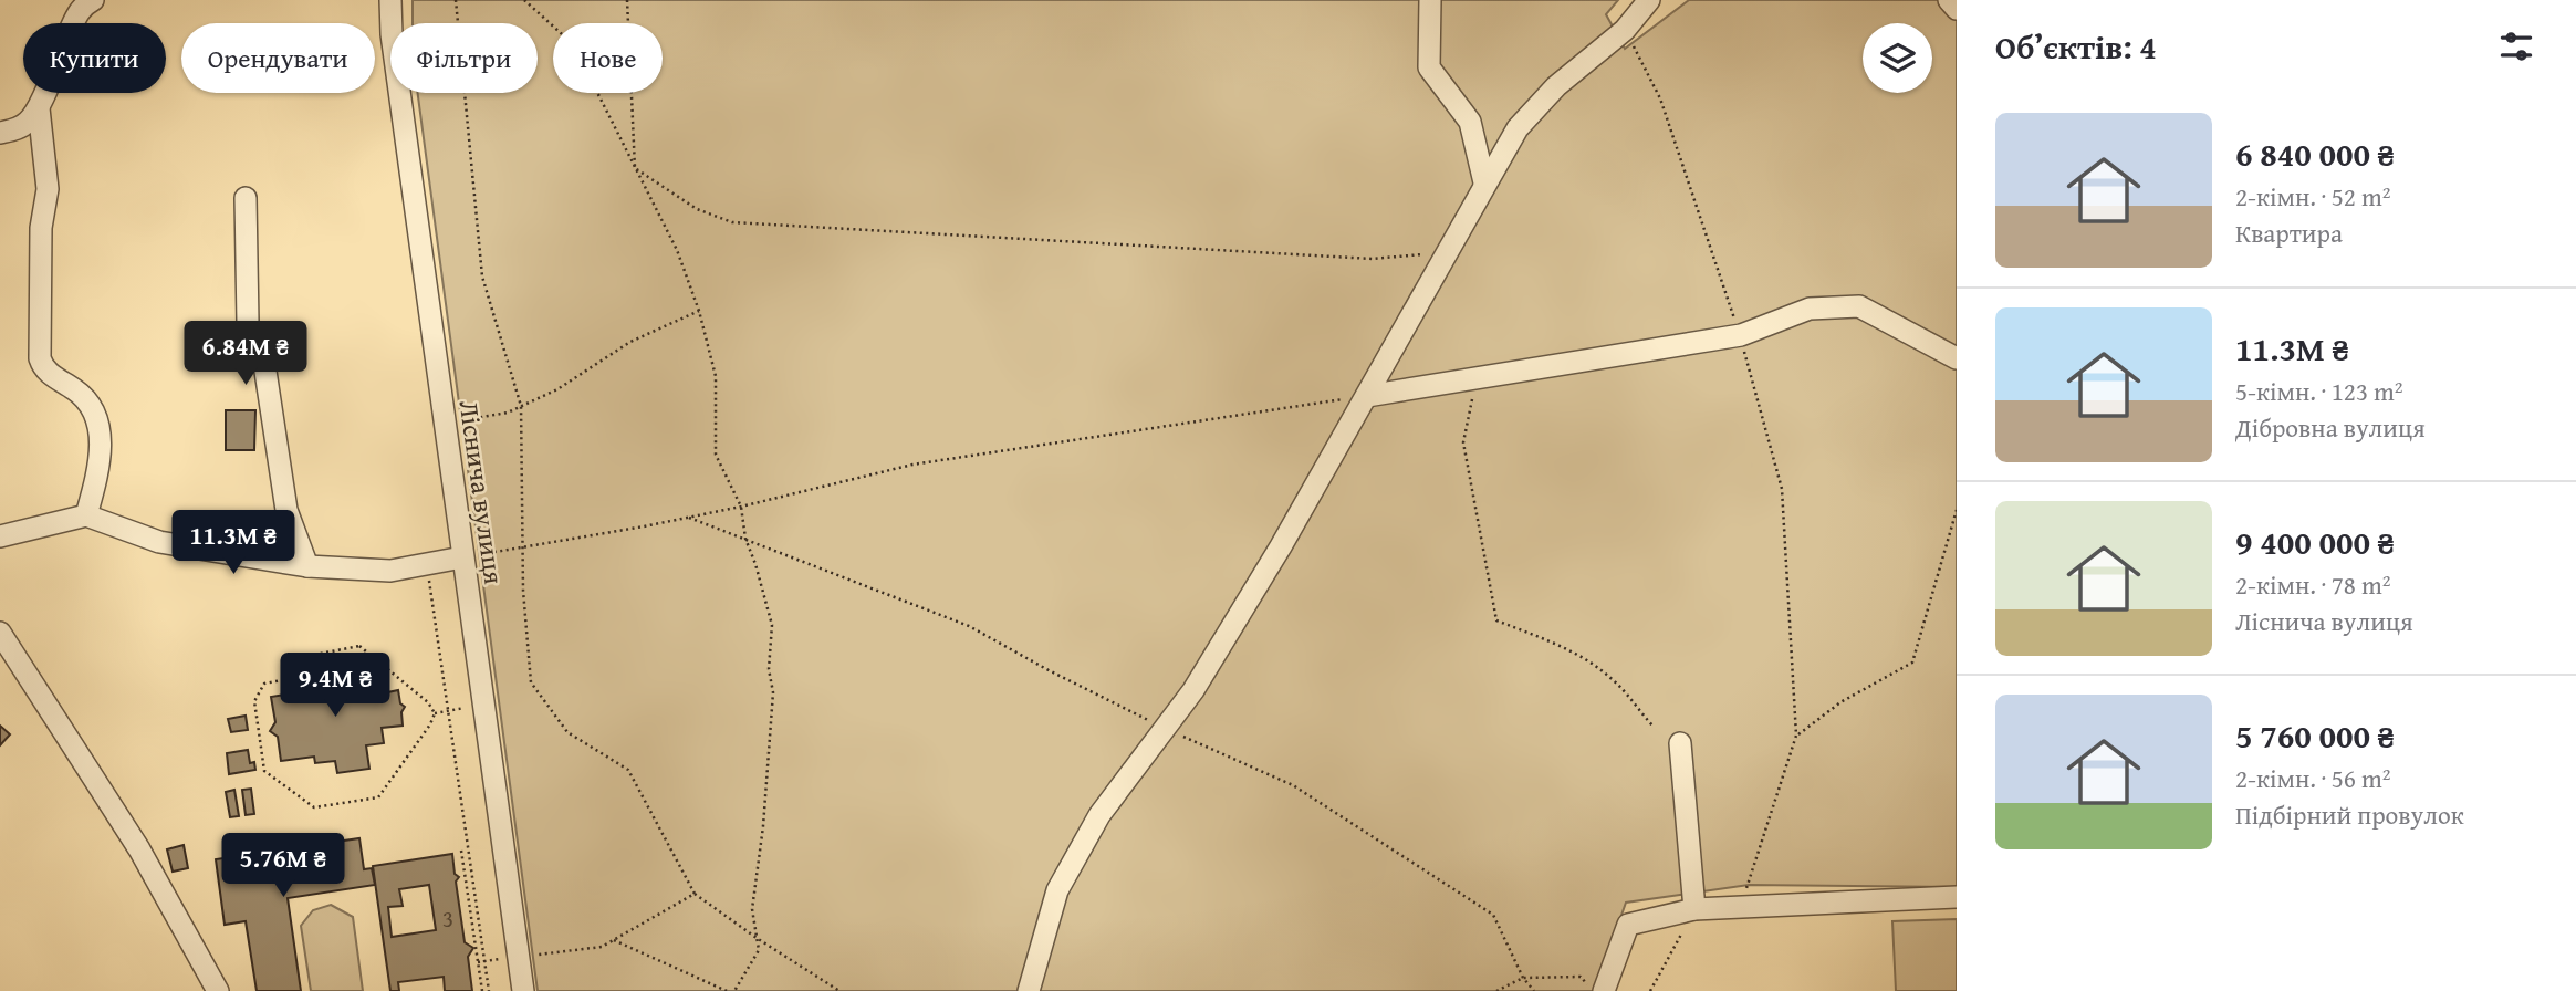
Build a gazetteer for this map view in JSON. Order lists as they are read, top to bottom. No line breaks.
{"streets":{"street":["Ліснича вулиця"]},"house_numbers":["3"],"page":{"heading":"Об’єктів: 4","chip":["Купити","Орендувати","Фільтри","Нове"],"list":[{"name":"6 840 000 ₴","note":"2-кімн. · 52 m² · Квартира"},{"name":"11.3M ₴","note":"5-кімн. · 123 m² · Дібровна вулиця"},{"name":"9 400 000 ₴","note":"2-кімн. · 78 m² · Ліснича вулиця"},{"name":"5 760 000 ₴","note":"2-кімн. · 56 m² · Підбірний провулок"}],"price":["6.84M ₴","11.3M ₴","9.4M ₴","5.76M ₴"]}}
